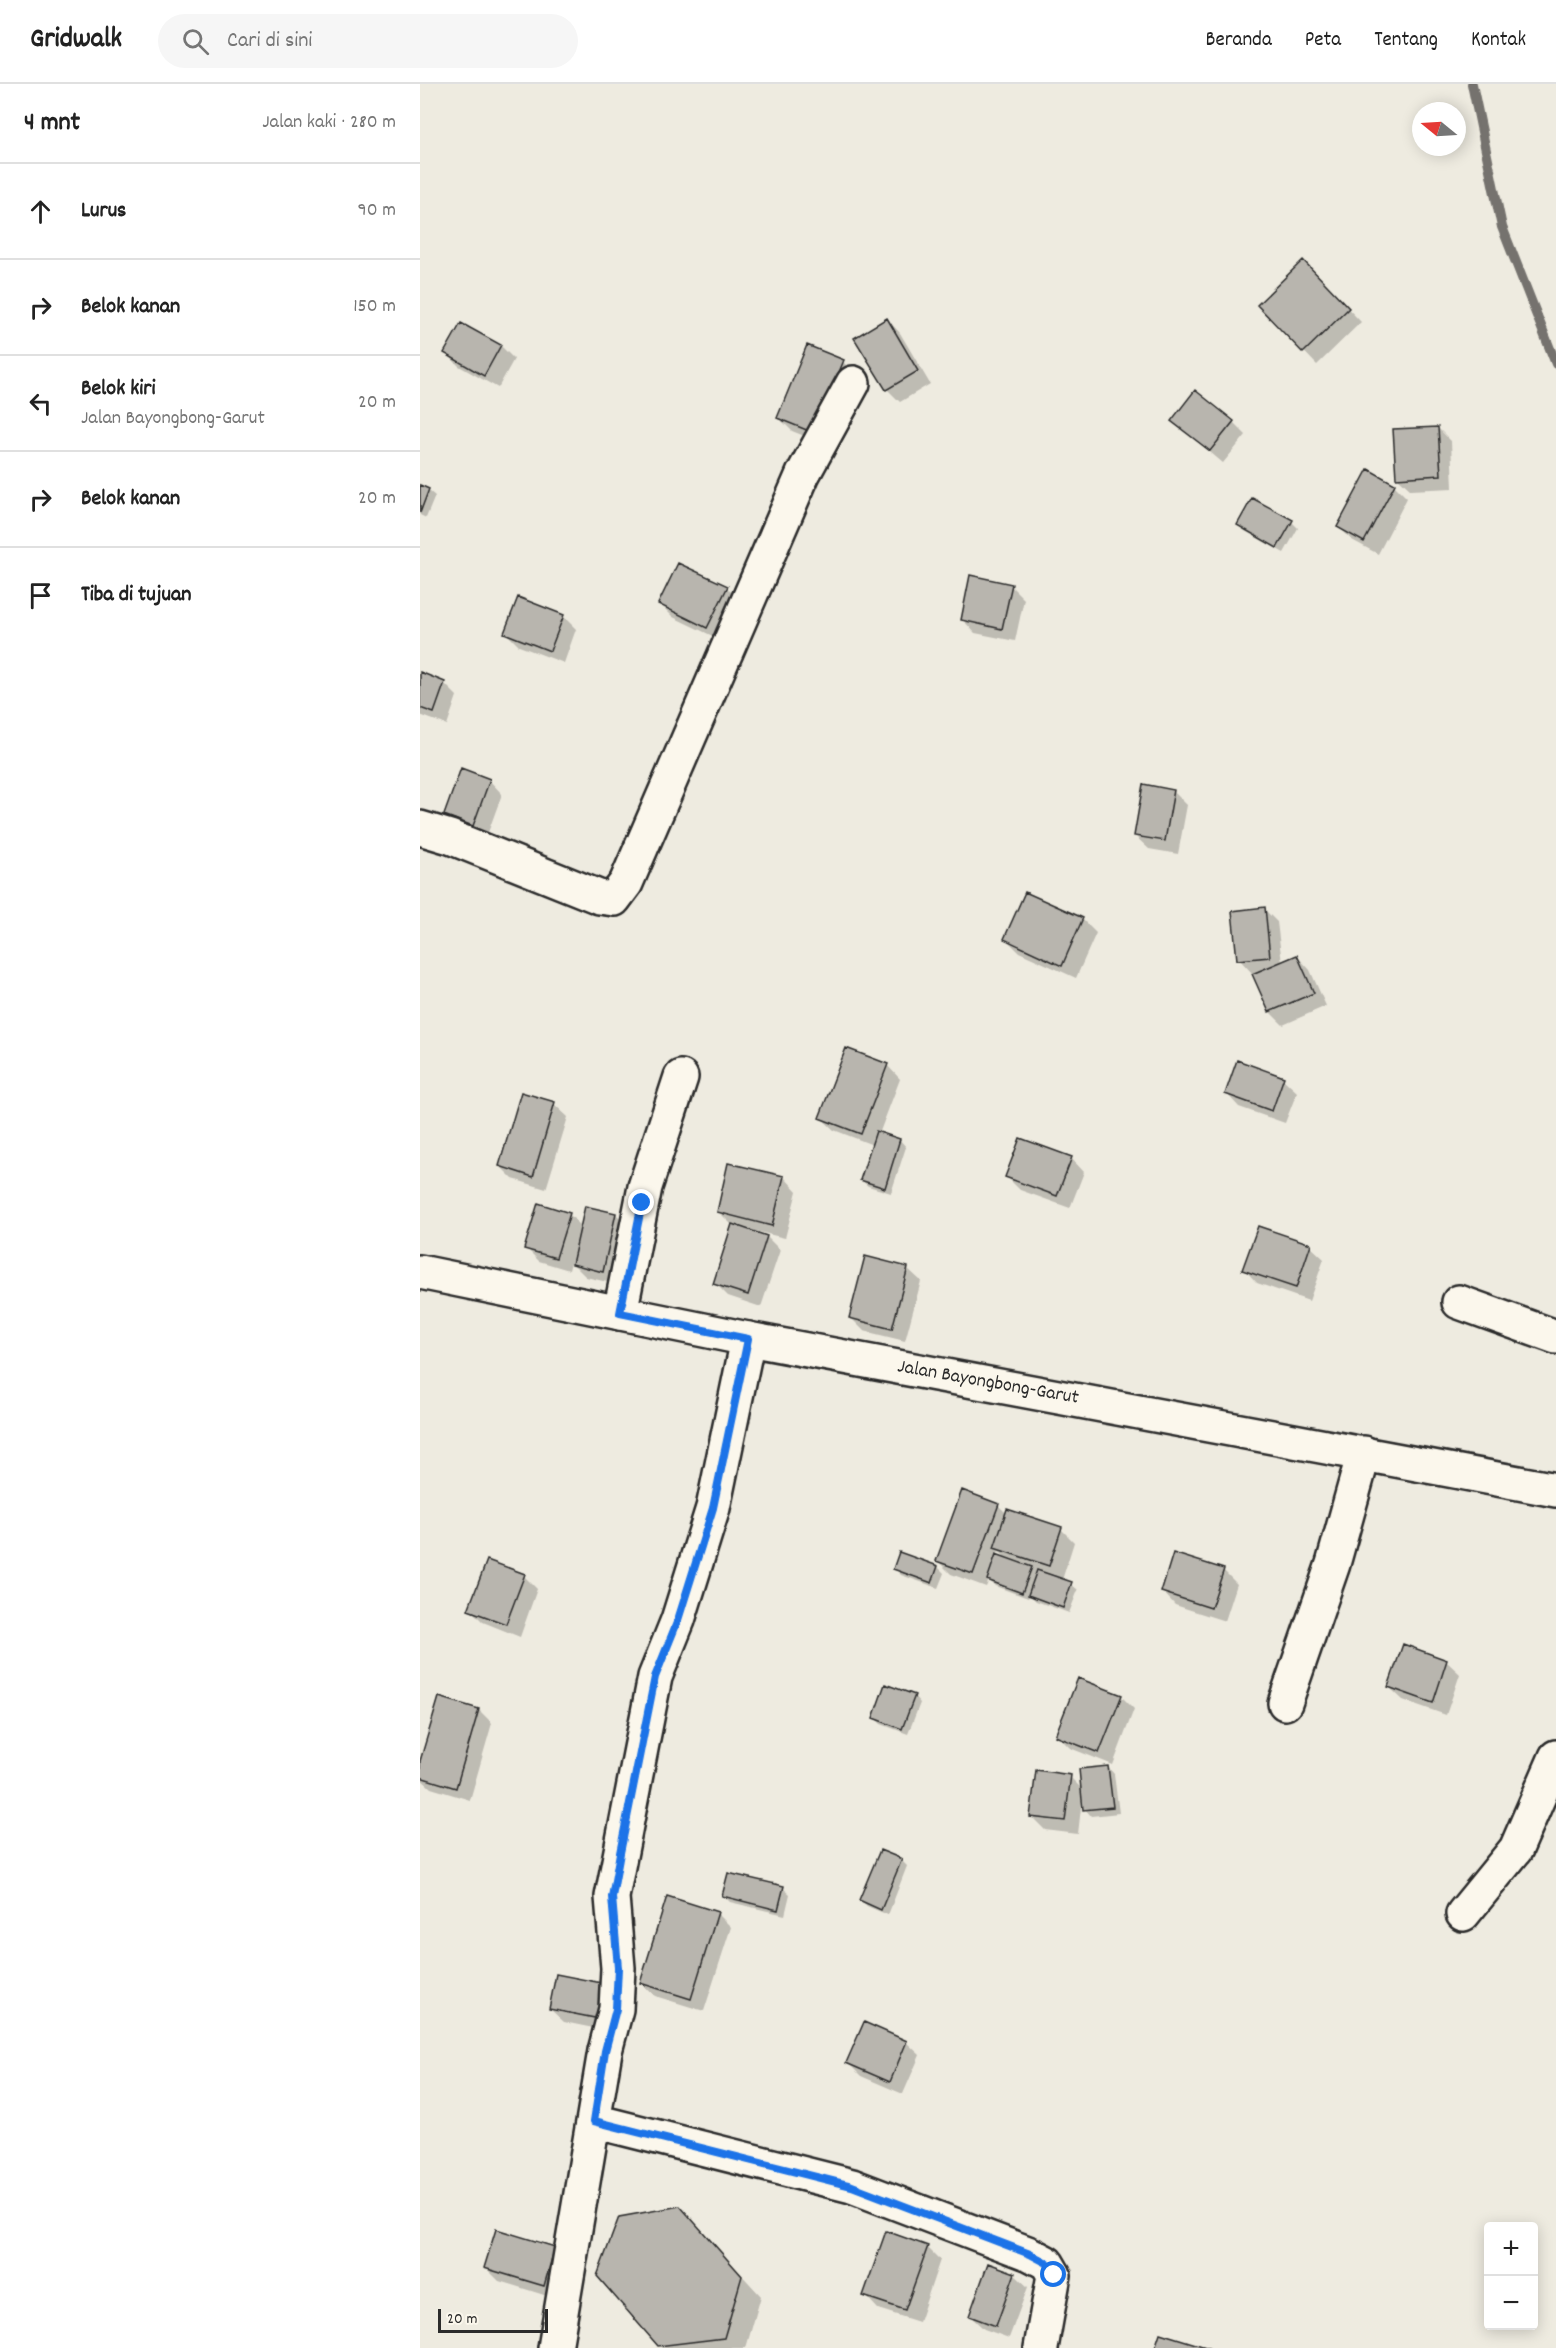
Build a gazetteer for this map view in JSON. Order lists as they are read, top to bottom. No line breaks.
{"streets":{"street":["Jalan Bayongbong-Garut"]},"scale_bar":"20 m","north":"left","page":{"header":"Gridwalk","search":"Cari di sini","nav":["Beranda","Peta","Tentang","Kontak"],"heading":["4 mnt","Jalan kaki · 280 m"],"list":[["Lurus","90 m"],["Belok kanan","150 m"],["Belok kiri","Jalan Bayongbong-Garut","20 m"],["Belok kanan","20 m"],"Tiba di tujuan"],"map_buttons":["+","−"],"scale":"20 m"}}
